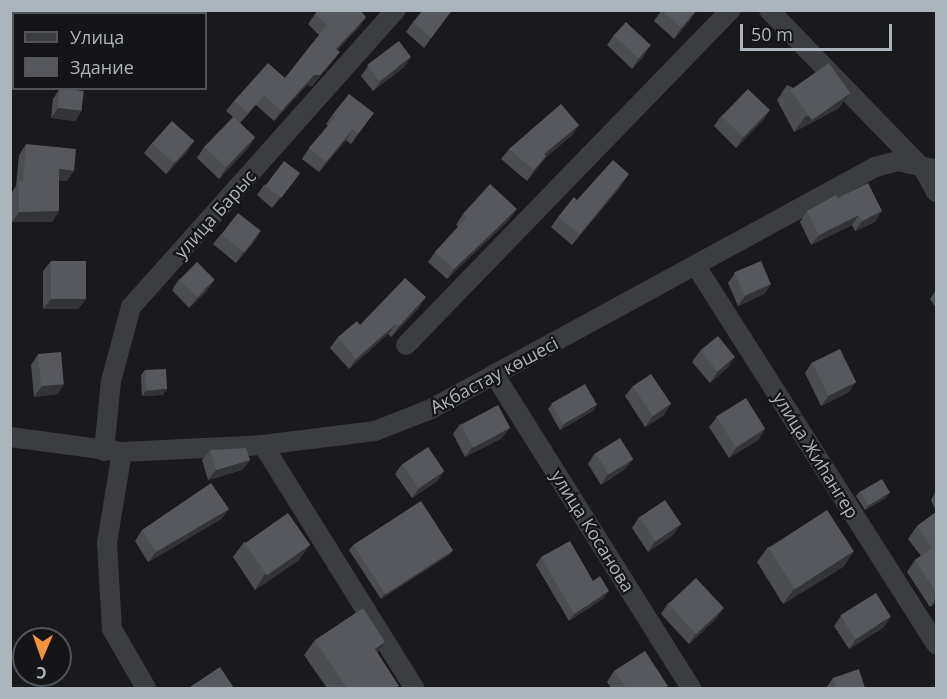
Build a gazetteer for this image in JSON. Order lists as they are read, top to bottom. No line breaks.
{"streets":{"street":["улица Барыс","Ақбастау көшесі","улица Жиhангер","улица Косанова"]},"crossings":[["улица Барыс","Ақбастау көшесі"],["Ақбастау көшесі","улица Жиhангер"],["Ақбастау көшесі","улица Косанова"]],"legend":["Улица","Здание"],"scale_bar":"50 m","north":"bottom"}
